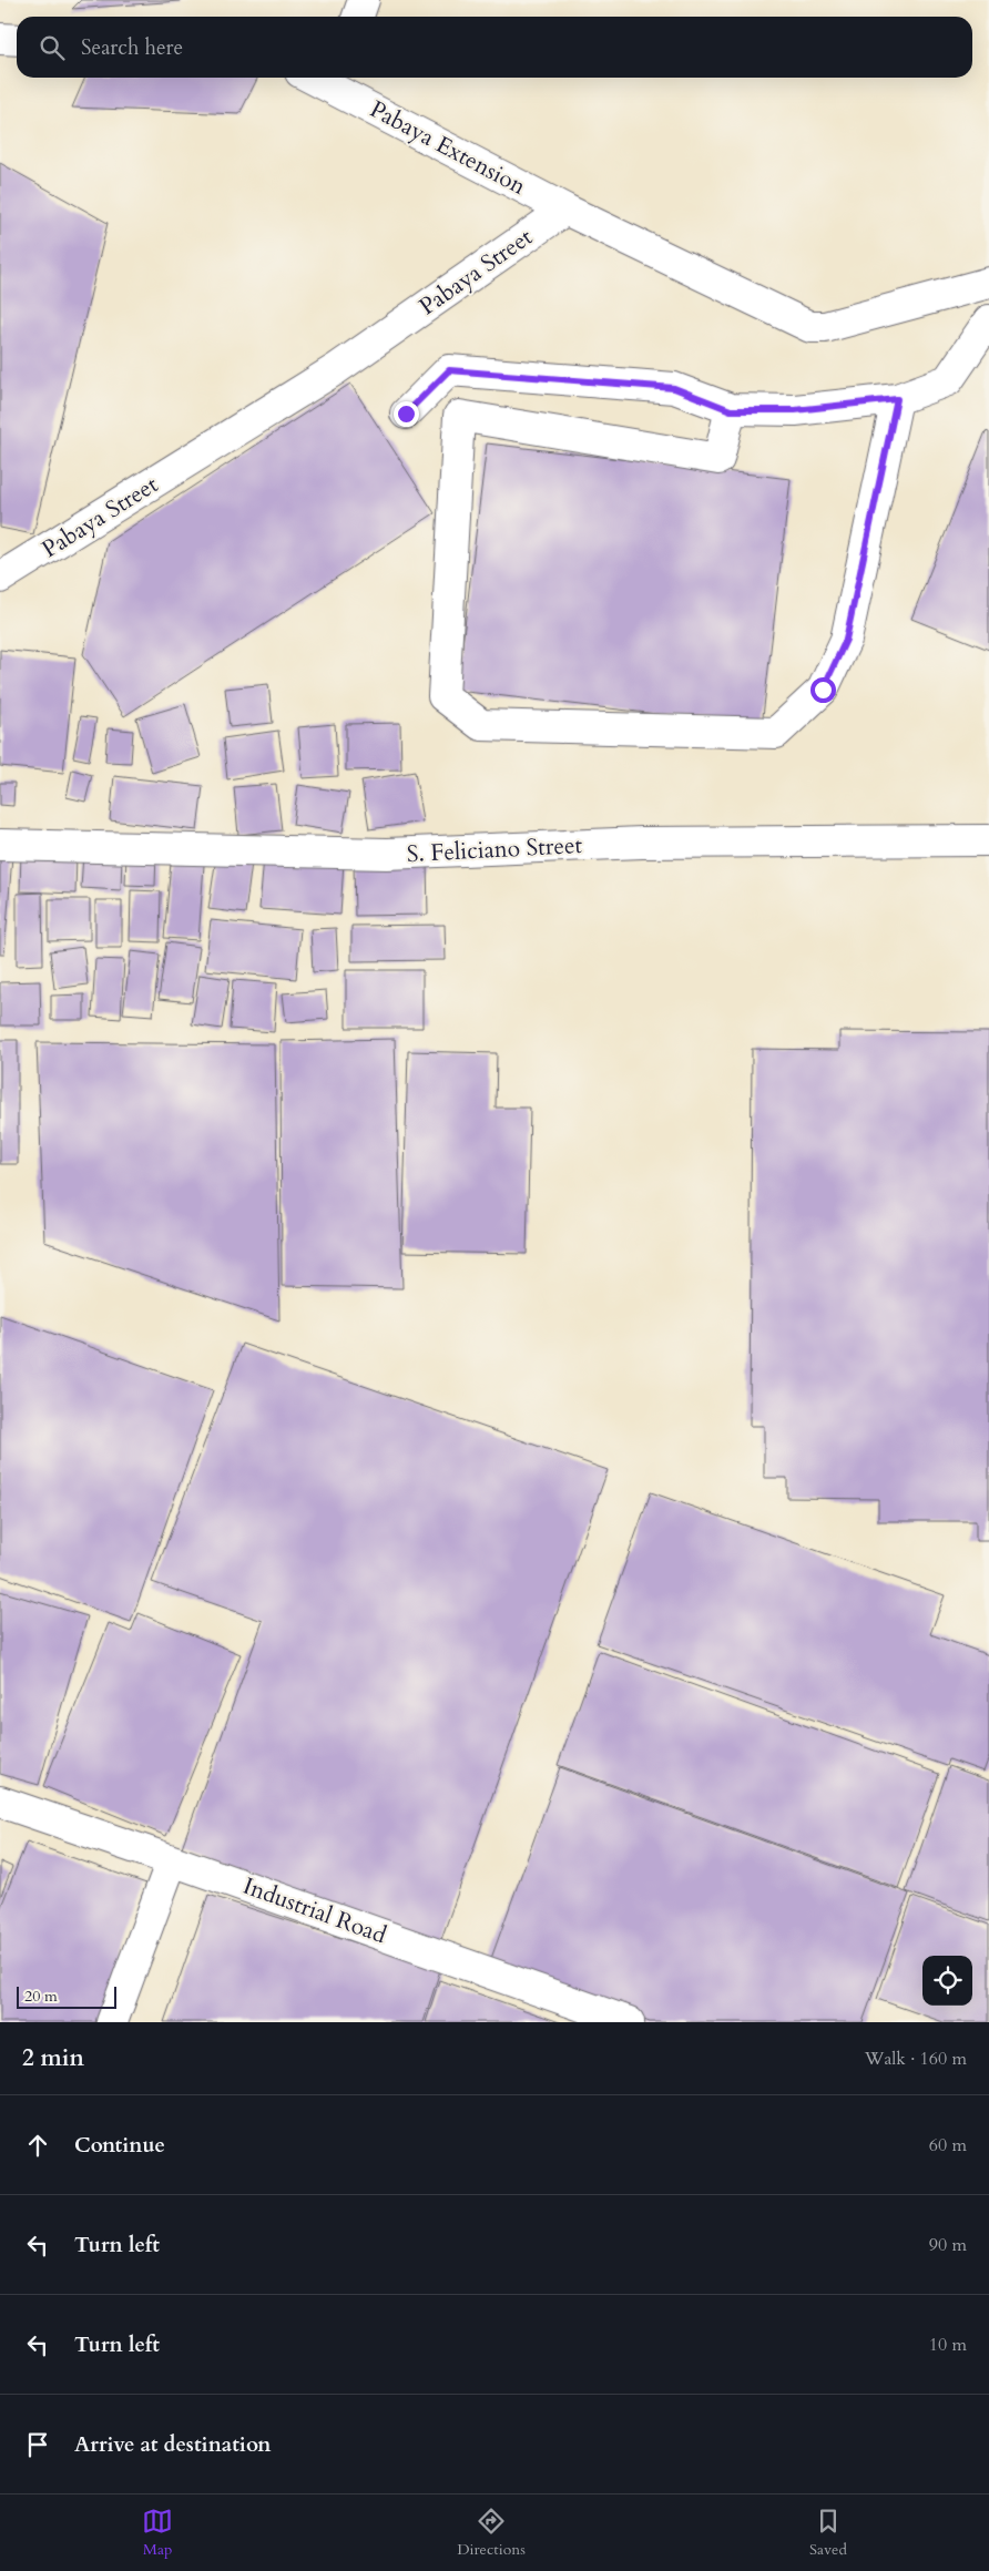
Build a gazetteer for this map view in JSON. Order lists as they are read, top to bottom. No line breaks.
{"streets":{"street":["Pabaya Extension","Pabaya Street","S. Feliciano Street","Industrial Road"]},"crossings":[["Pabaya Extension","Pabaya Street"]],"scale_bar":"20 m","page":{"search":"Search here","scale":"20 m","heading":["2 min","Walk · 160 m"],"list":[["Continue","60 m"],["Turn left","90 m"],["Turn left","10 m"],"Arrive at destination"],"nav":["Map","Directions","Saved"]}}
